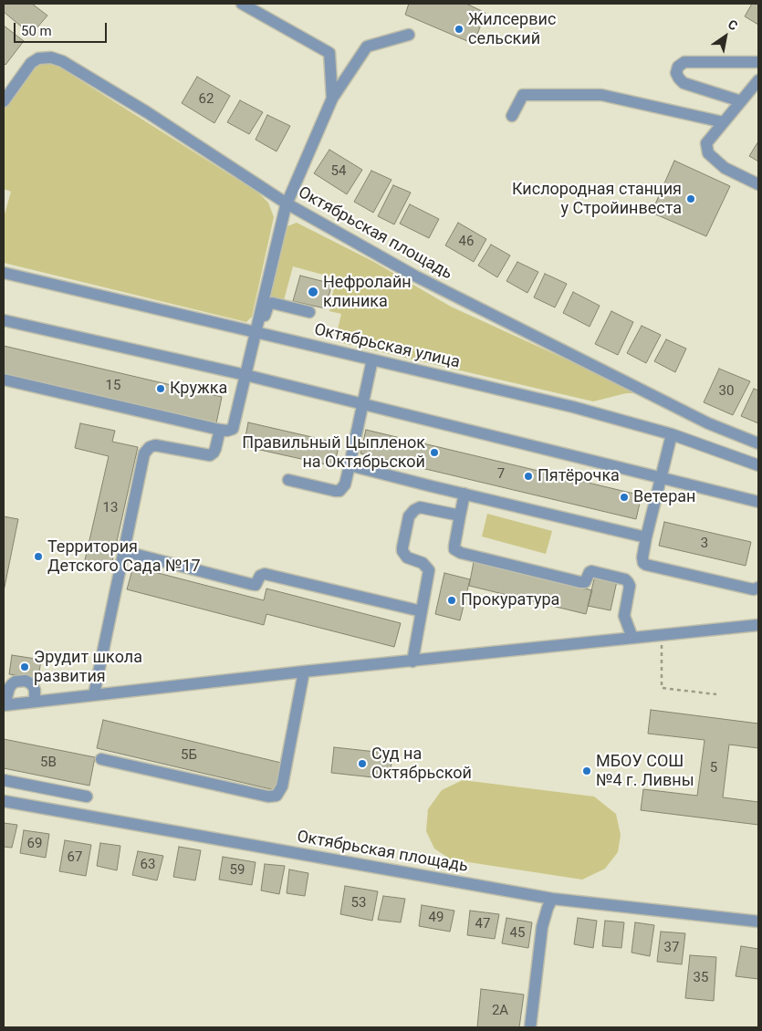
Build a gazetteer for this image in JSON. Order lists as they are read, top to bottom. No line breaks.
{"streets":{"street":["Октябрьская площадь","Октябрьская улица"]},"places":["Жилсервис сельский","Кислородная станция у Стройинвеста","Нефролайн клиника","Кружка","Правильный Цыпленок на Октябрьской","Пятёрочка","Ветеран","Территория Детского Сада №17","Прокуратура","Эрудит школа развития","Суд на Октябрьской","МБОУ СОШ №4 г. Ливны"],"house_numbers":["62","54","46","15","30","7","13","3","5Б","5В","5","69","67","63","59","53","49","47","45","37","35","2А"],"scale_bar":"50 m","north":"top right"}
